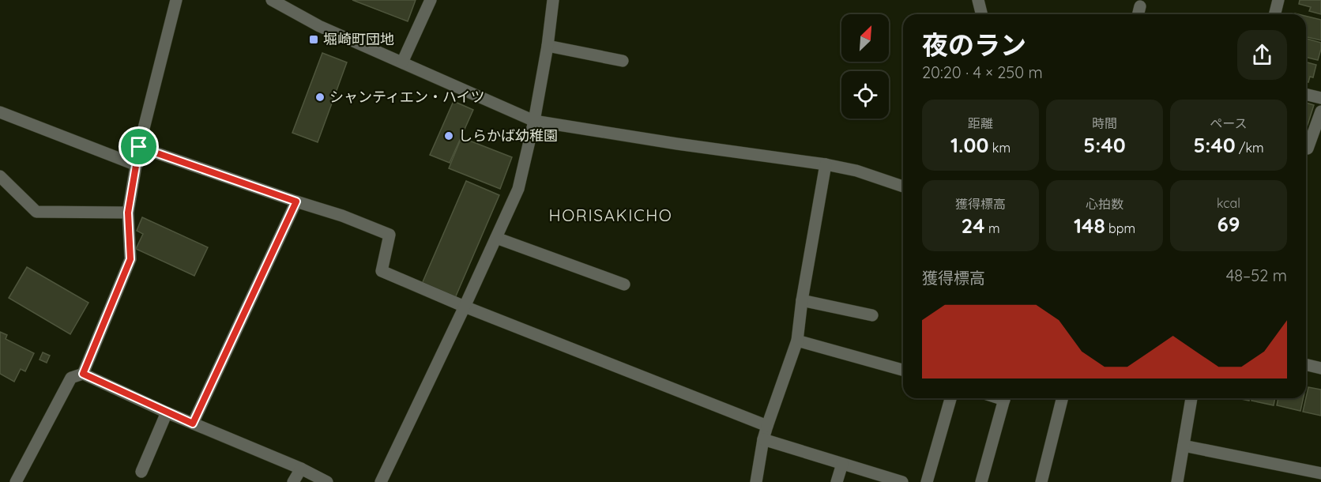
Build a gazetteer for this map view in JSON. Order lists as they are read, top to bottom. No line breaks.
{"districts":["HORISAKICHO"],"places":{"transit":["堀崎町団地"],"other":["シャンティエン・ハイツ","しらかば幼稚園"]},"north":"top right","page":{"heading":["夜のラン","20:20 · 4 × 250 m"],"stats":[["距離","1.00 km"],["時間","5:40"],["ペース","5:40 /km"],["獲得標高","24 m"],["心拍数","148 bpm"],["kcal","69"]],"chart":["獲得標高","48–52 m"]}}
